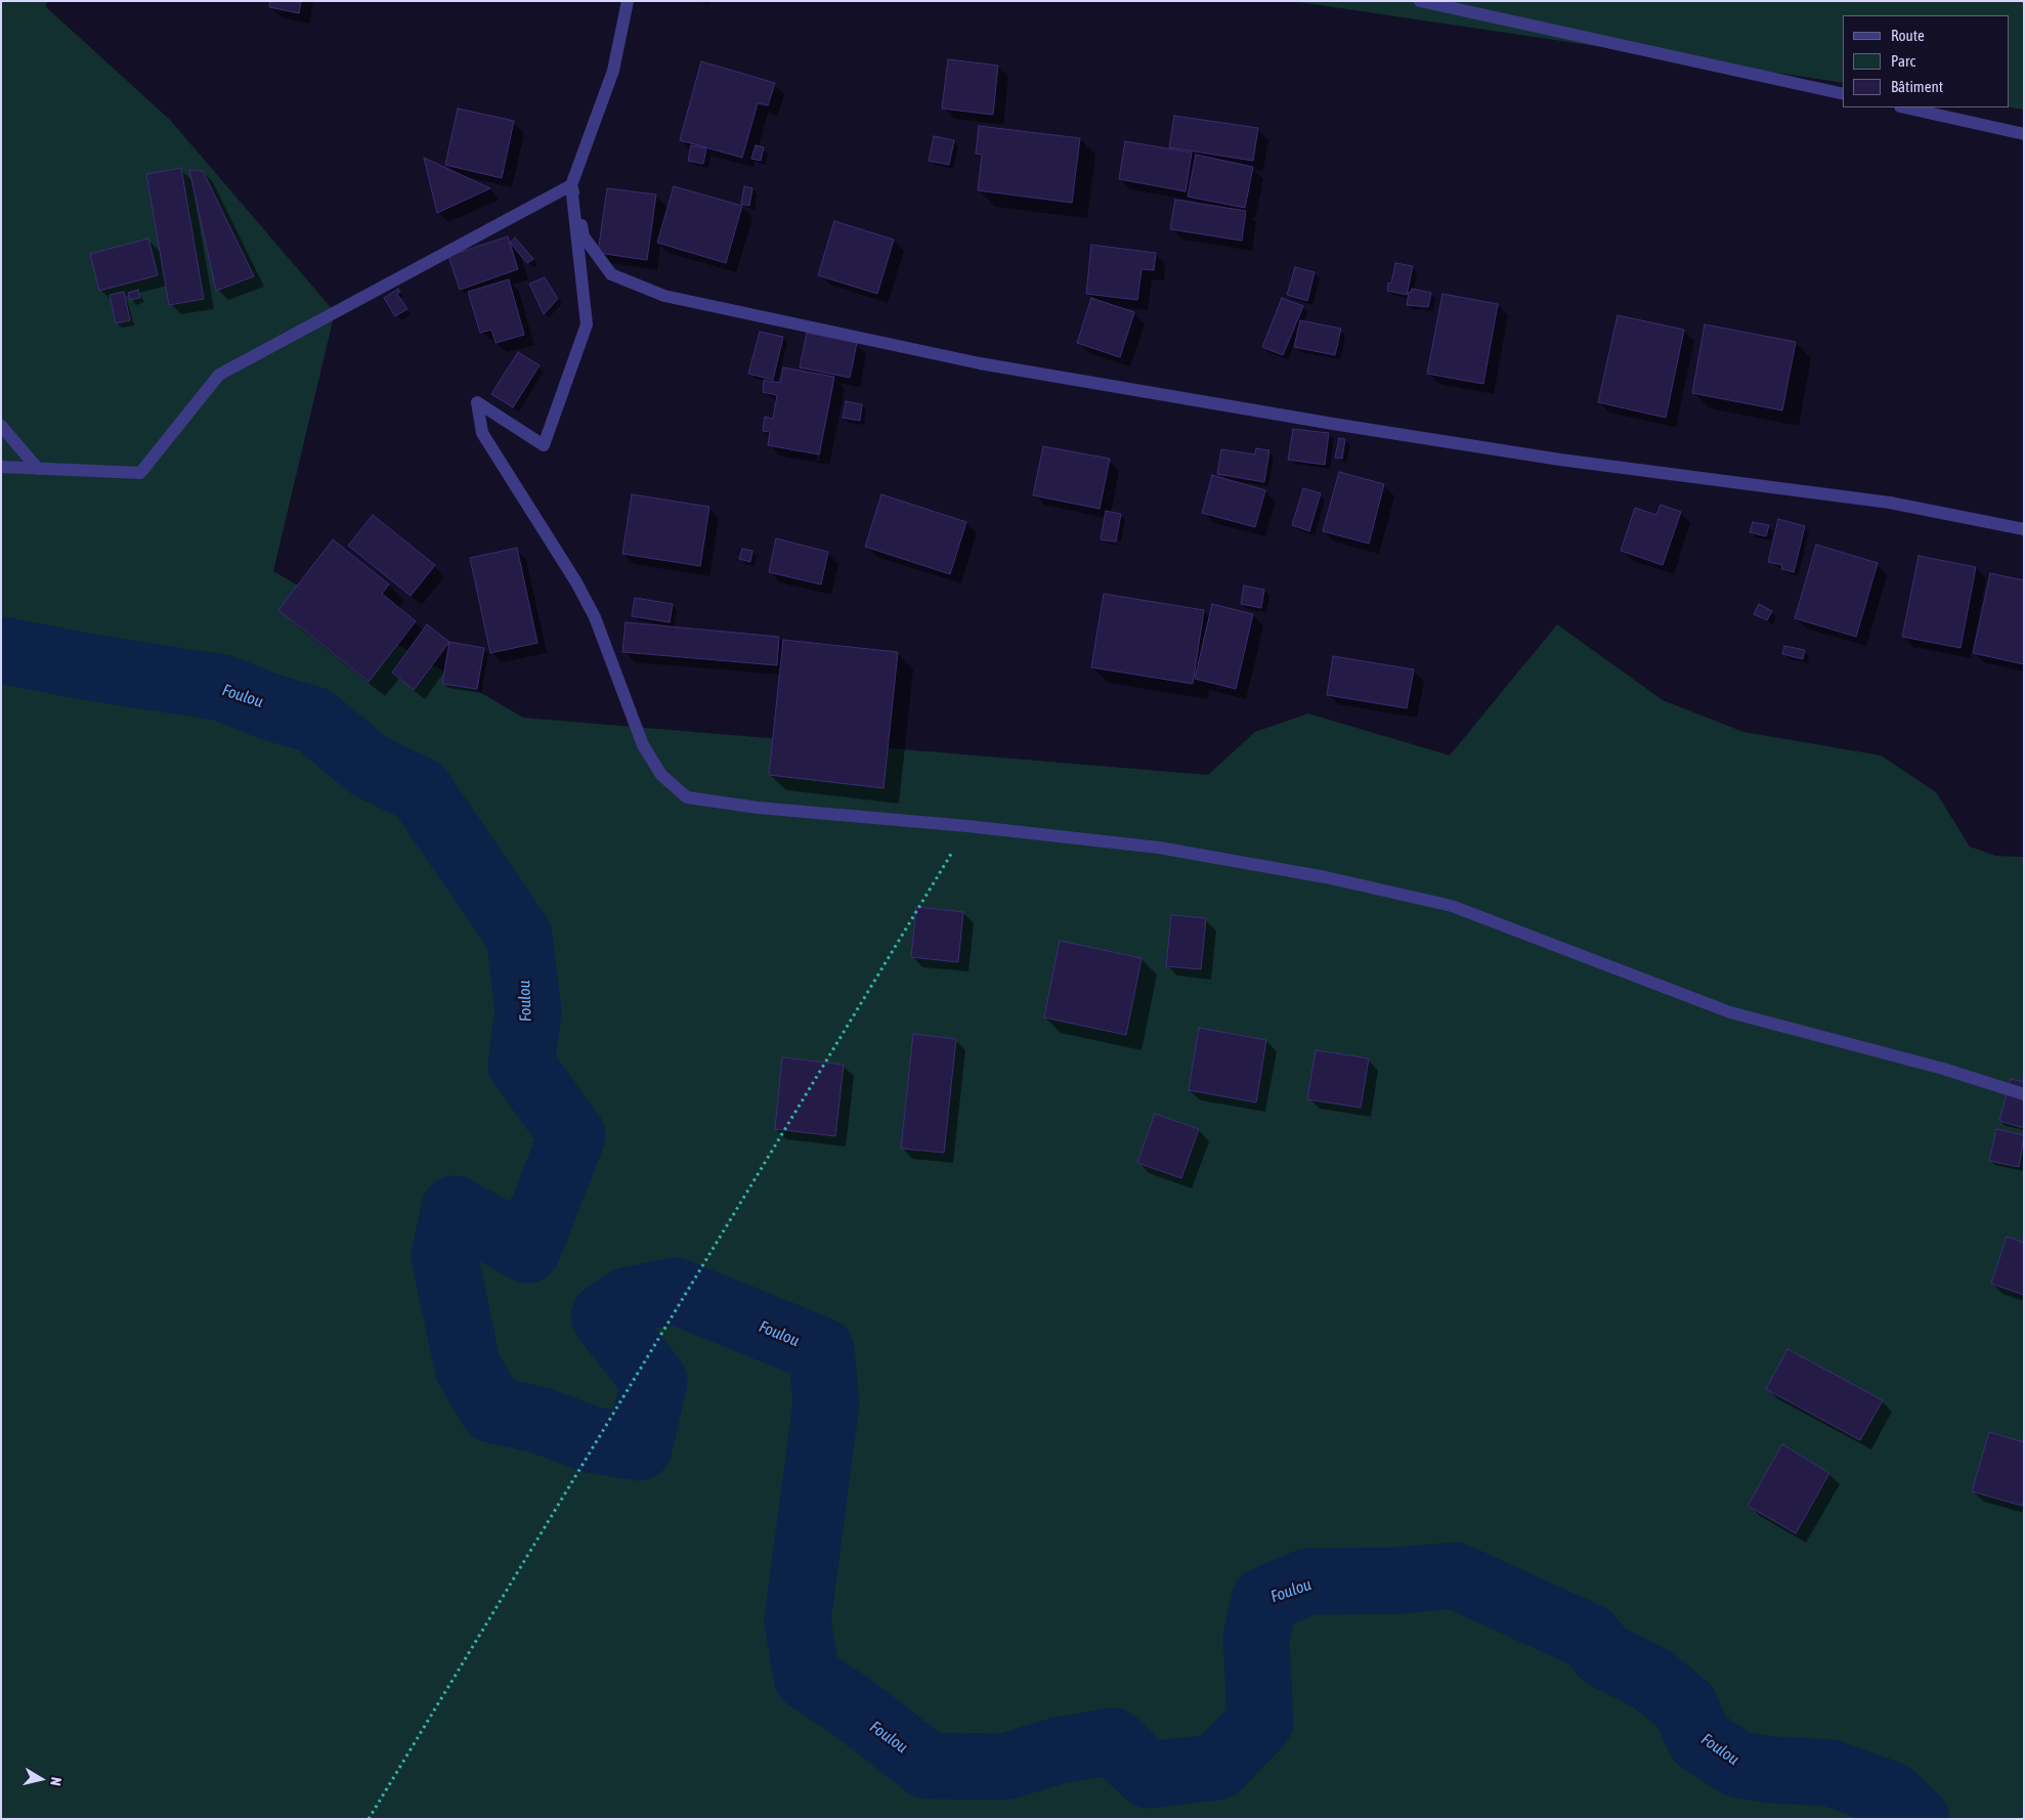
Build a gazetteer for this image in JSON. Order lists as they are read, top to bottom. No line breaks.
{"water":["Foulou"],"legend":["Route","Parc","Bâtiment"],"north":"right"}
